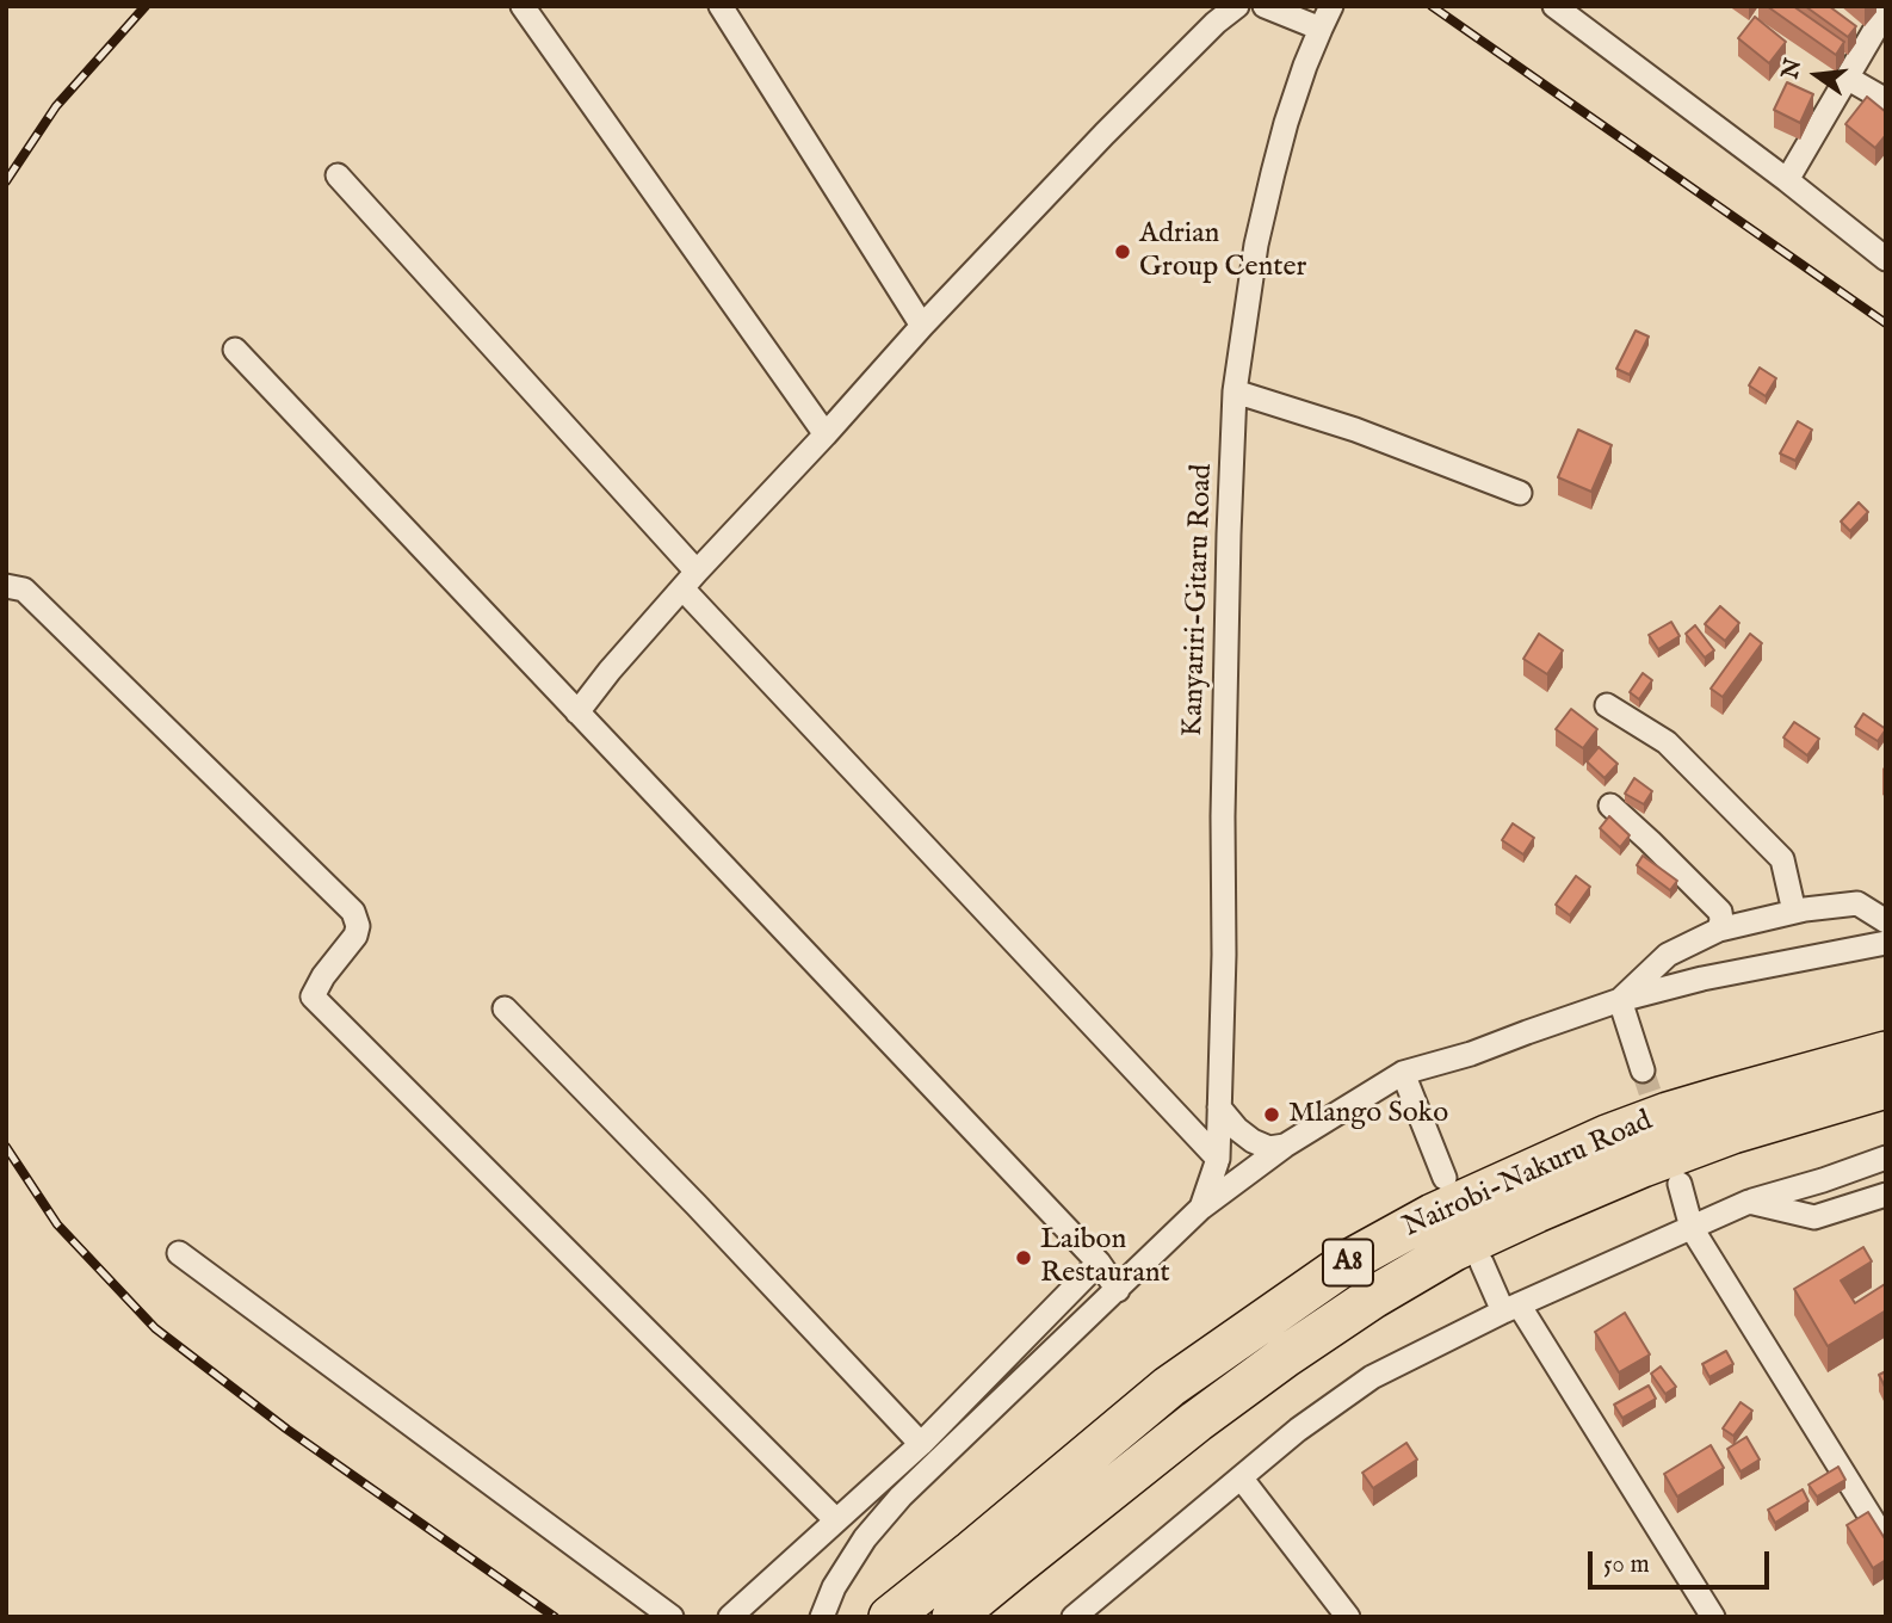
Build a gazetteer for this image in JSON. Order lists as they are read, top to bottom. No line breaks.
{"streets":{"highway":["Nairobi-Nakuru Road","A8"],"street":["Kanyariri-Gitaru Road"]},"places":["Adrian Group Center","Mlango Soko","Laibon Restaurant"],"scale_bar":"50 m","north":"left"}
